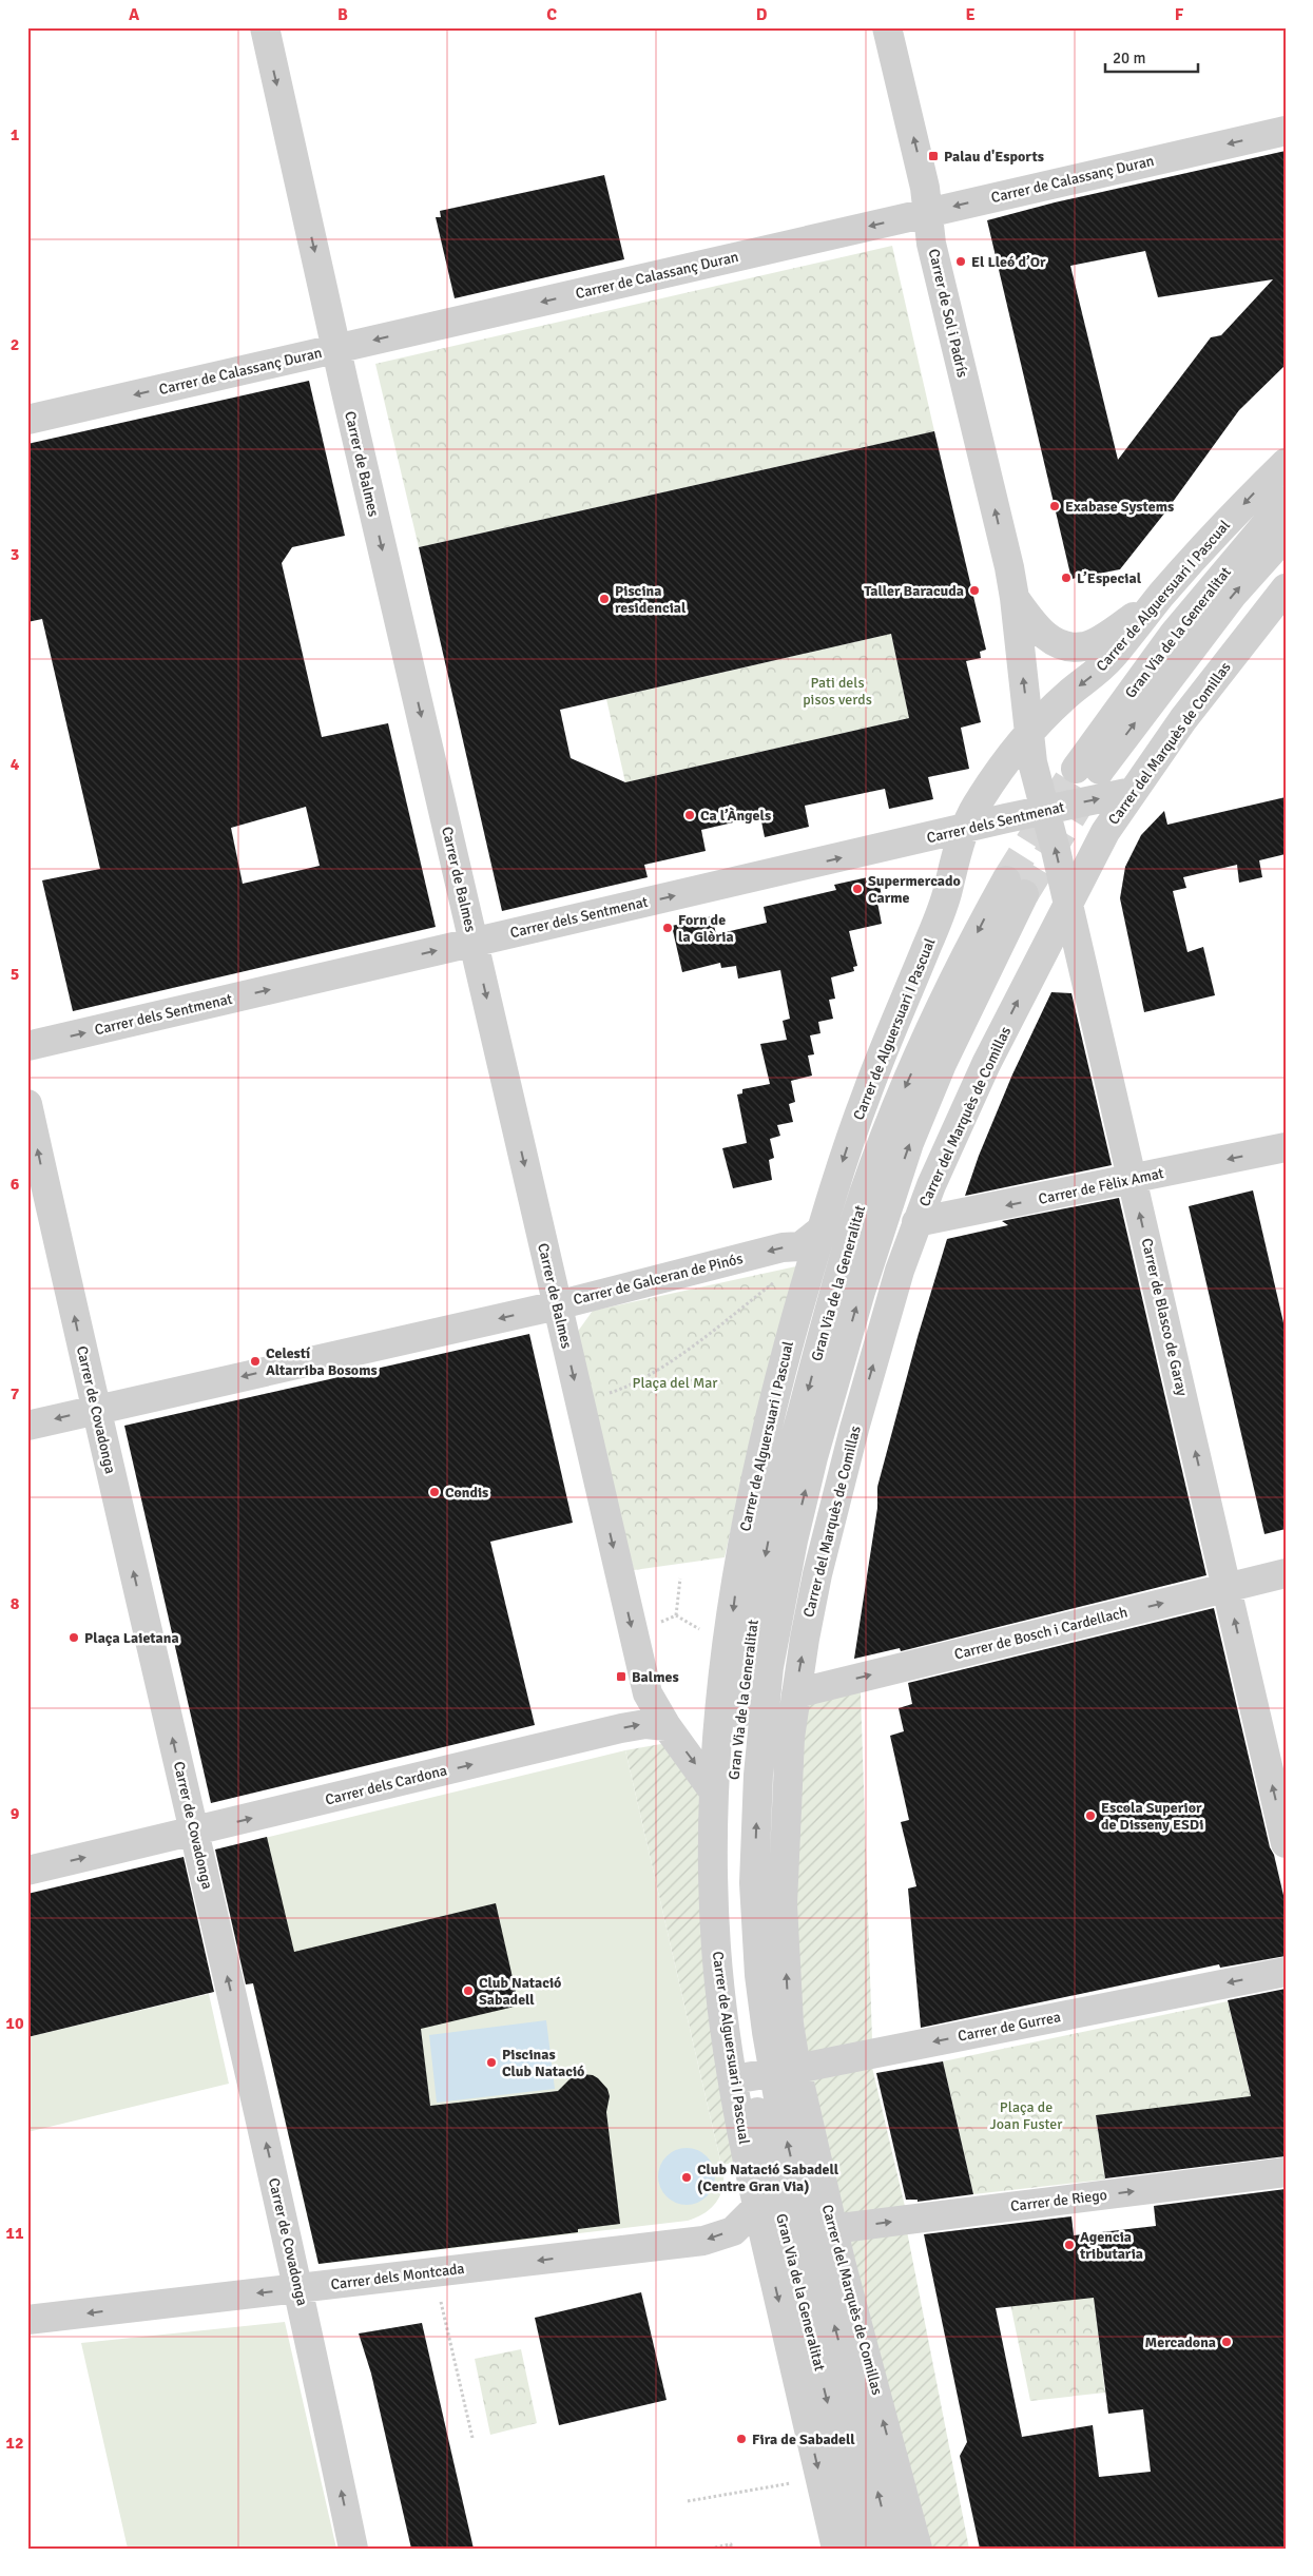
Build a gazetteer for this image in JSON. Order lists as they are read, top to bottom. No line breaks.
{"streets":{"street":["Carrer de Calassanç Duran","Carrer de Sol i Padrís","Carrer de Balmes","Carrer de Alguersuari I Pascual","Gran Via de la Generalitat","Carrer del Marquès de Comillas","Carrer dels Sentmenat","Carrer de Fèlix Amat","Carrer de Galceran de Pinós","Carrer de Blasco de Garay","Carrer de Covadonga","Carrer de Bosch i Cardellach","Carrer dels Cardona","Carrer de Gurrea","Carrer de Riego","Carrer dels Montcada"]},"crossings":[["Carrer de Calassanç Duran","Carrer de Sol i Padrís"],["Carrer de Calassanç Duran","Carrer de Balmes"],["Carrer de Sol i Padrís","Carrer de Alguersuari I Pascual"],["Carrer de Sol i Padrís","Carrer dels Sentmenat"],["Carrer de Sol i Padrís","Carrer de Blasco de Garay"],["Carrer de Balmes","Carrer dels Sentmenat"],["Carrer de Balmes","Carrer de Galceran de Pinós"],["Carrer de Balmes","Carrer dels Cardona"],["Carrer de Alguersuari I Pascual","Gran Via de la Generalitat"],["Carrer de Alguersuari I Pascual","Carrer del Marquès de Comillas"],["Carrer de Alguersuari I Pascual","Carrer dels Sentmenat"],["Carrer de Alguersuari I Pascual","Carrer de Galceran de Pinós"],["Carrer de Alguersuari I Pascual","Carrer de Gurrea"],["Carrer de Alguersuari I Pascual","Carrer dels Montcada"],["Gran Via de la Generalitat","Carrer del Marquès de Comillas"],["Gran Via de la Generalitat","Carrer de Gurrea"],["Gran Via de la Generalitat","Carrer dels Montcada"],["Carrer del Marquès de Comillas","Carrer dels Sentmenat"],["Carrer del Marquès de Comillas","Carrer de Fèlix Amat"],["Carrer del Marquès de Comillas","Carrer de Blasco de Garay"],["Carrer del Marquès de Comillas","Carrer de Bosch i Cardellach"],["Carrer del Marquès de Comillas","Carrer de Gurrea"],["Carrer del Marquès de Comillas","Carrer de Riego"],["Carrer dels Sentmenat","Carrer de Blasco de Garay"],["Carrer de Fèlix Amat","Carrer de Blasco de Garay"],["Carrer de Galceran de Pinós","Carrer de Covadonga"],["Carrer de Blasco de Garay","Carrer de Bosch i Cardellach"],["Carrer de Covadonga","Carrer dels Cardona"],["Carrer de Covadonga","Carrer dels Montcada"]],"one_way":["Carrer de Calassanç Duran","Carrer de Sol i Padrís","Carrer de Balmes","Carrer de Alguersuari I Pascual","Carrer dels Sentmenat","Carrer de Fèlix Amat","Carrer de Galceran de Pinós","Carrer de Blasco de Garay","Carrer de Covadonga","Carrer de Bosch i Cardellach","Carrer dels Cardona","Carrer de Gurrea","Carrer de Riego","Carrer dels Montcada"],"parks":["Pati dels pisos verds","Plaça del Mar","Plaça de Joan Fuster"],"places":{"transit":["Palau d'Esports","Balmes"],"other":["El Lleó d’Or","Exabase Systems","L’Especial","Taller Baracuda","Piscina residencial","Ca l’Àngels","Supermercado Carme","Forn de la Glòria","Celestí Altarriba Bosoms","Condis","Plaça Laietana","Escola Superior de Disseny ESDi","Club Natació Sabadell","Piscinas Club Natació","Club Natació Sabadell (Centre Gran Via)","Agencia tributaria","Mercadona","Fira de Sabadell"]},"scale_bar":"20 m","grid":{"columns":["A","B","C","D","E","F"],"rows":["1","2","3","4","5","6","7","8","9","10","11","12"]}}
